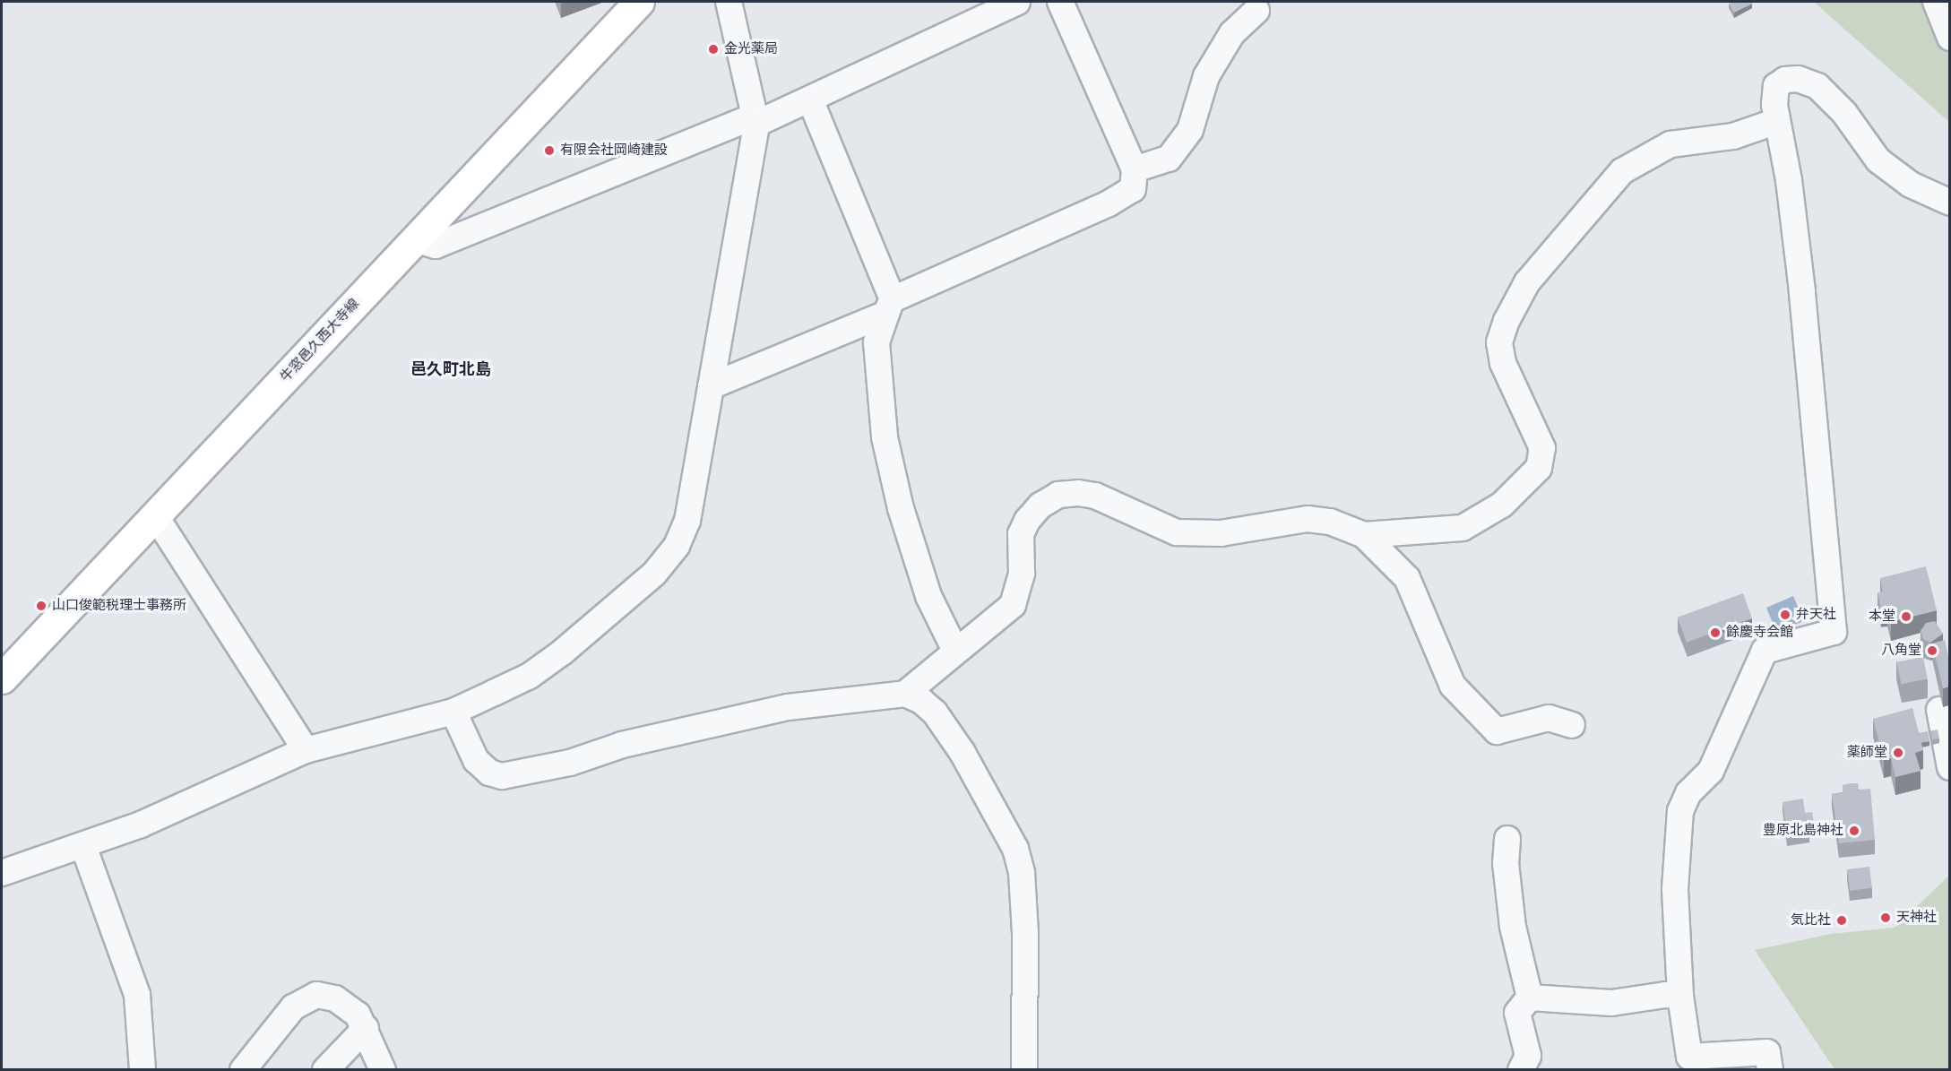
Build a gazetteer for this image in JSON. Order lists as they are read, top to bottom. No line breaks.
{"streets":{"main road":["牛窓邑久西大寺線"]},"districts":["邑久町北島"],"places":["金光薬局","有限会社岡崎建設","山口俊範税理士事務所","弁天社","本堂","餘慶寺会館","八角堂","薬師堂","豊原北島神社","天神社","気比社"]}
